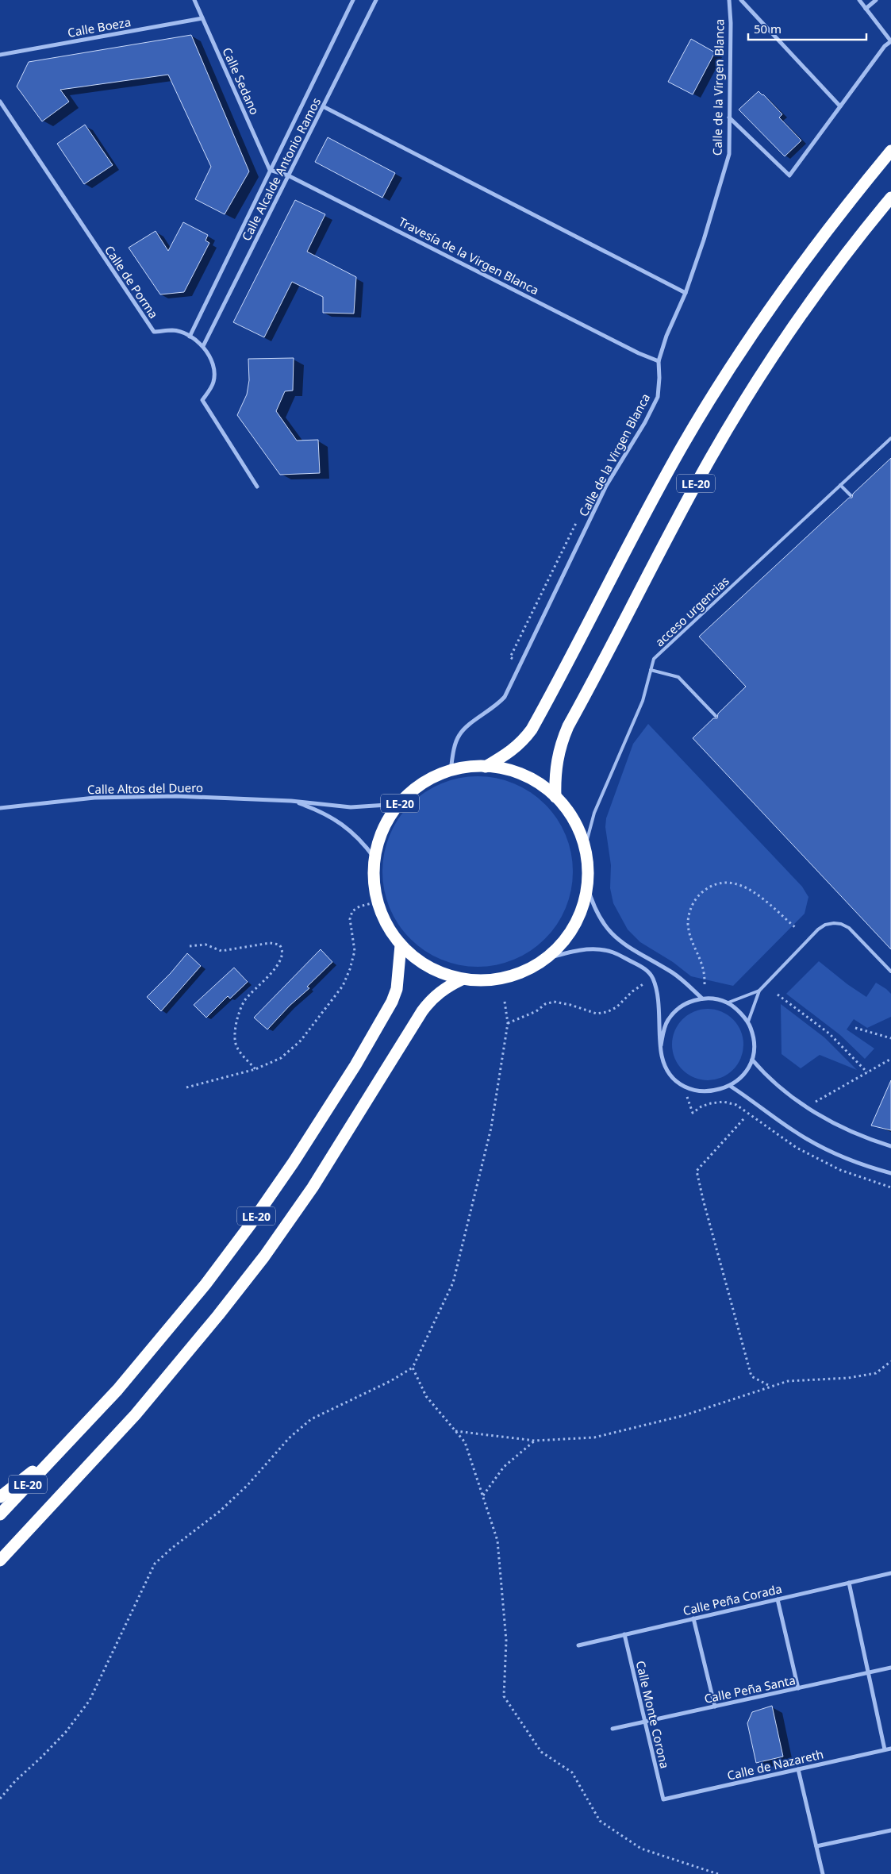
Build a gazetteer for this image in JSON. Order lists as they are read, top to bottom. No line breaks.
{"streets":{"highway":["LE-20"],"street":["Calle Boeza","Calle Sedano","Calle de la Virgen Blanca","Calle Alcalde Antonio Ramos","Travesía de la Virgen Blanca","Calle de Porma","Calle Altos del Duero","Calle Peña Corada","Calle Peña Santa","Calle Monte Corona","Calle de Nazareth"],"lane":["acceso urgencias"]},"crossings":[["Calle Boeza","Calle Sedano"],["Calle Sedano","Calle Alcalde Antonio Ramos"],["Calle Sedano","Travesía de la Virgen Blanca"],["Calle de la Virgen Blanca","Travesía de la Virgen Blanca"],["Calle de la Virgen Blanca","LE-20"],["Calle Alcalde Antonio Ramos","Travesía de la Virgen Blanca"],["Calle Alcalde Antonio Ramos","Calle de Porma"],["LE-20","acceso urgencias"],["LE-20","Calle Altos del Duero"],["Calle Peña Corada","Calle Monte Corona"],["Calle Peña Santa","Calle Monte Corona"],["Calle Monte Corona","Calle de Nazareth"]],"scale_bar":"50 m"}
